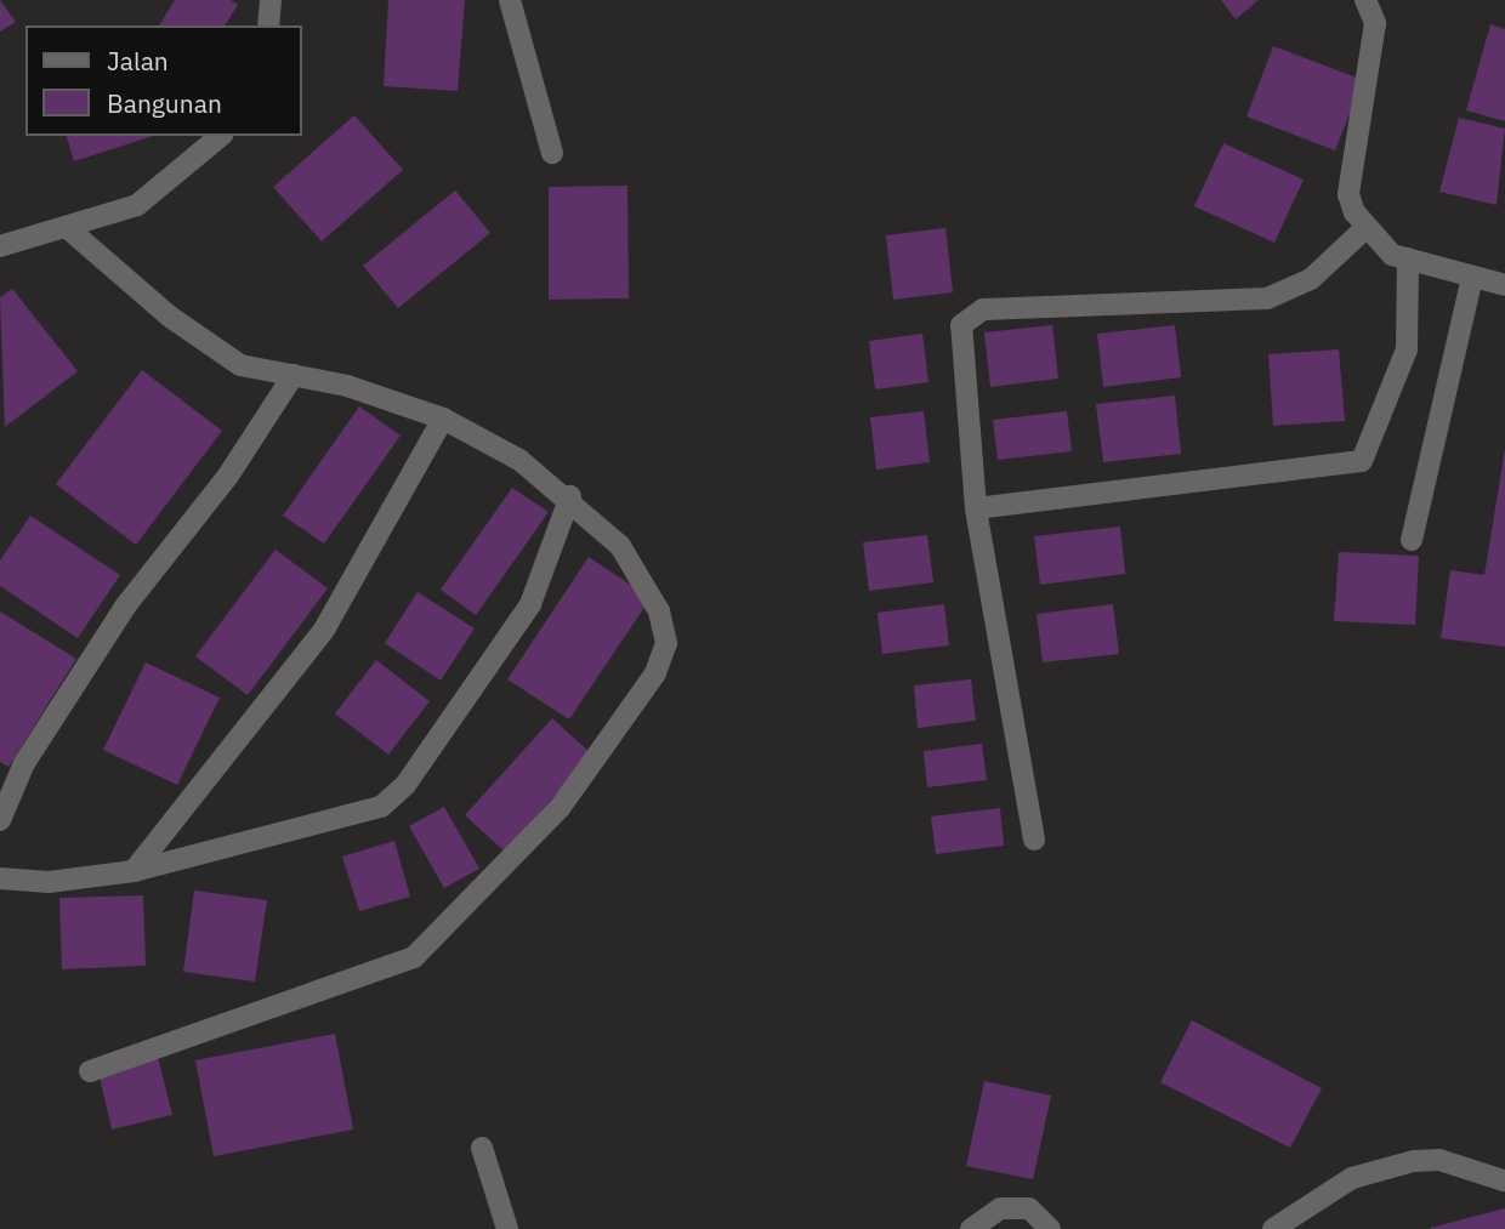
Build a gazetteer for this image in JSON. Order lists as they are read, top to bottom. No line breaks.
{"legend":["Jalan","Bangunan"]}
